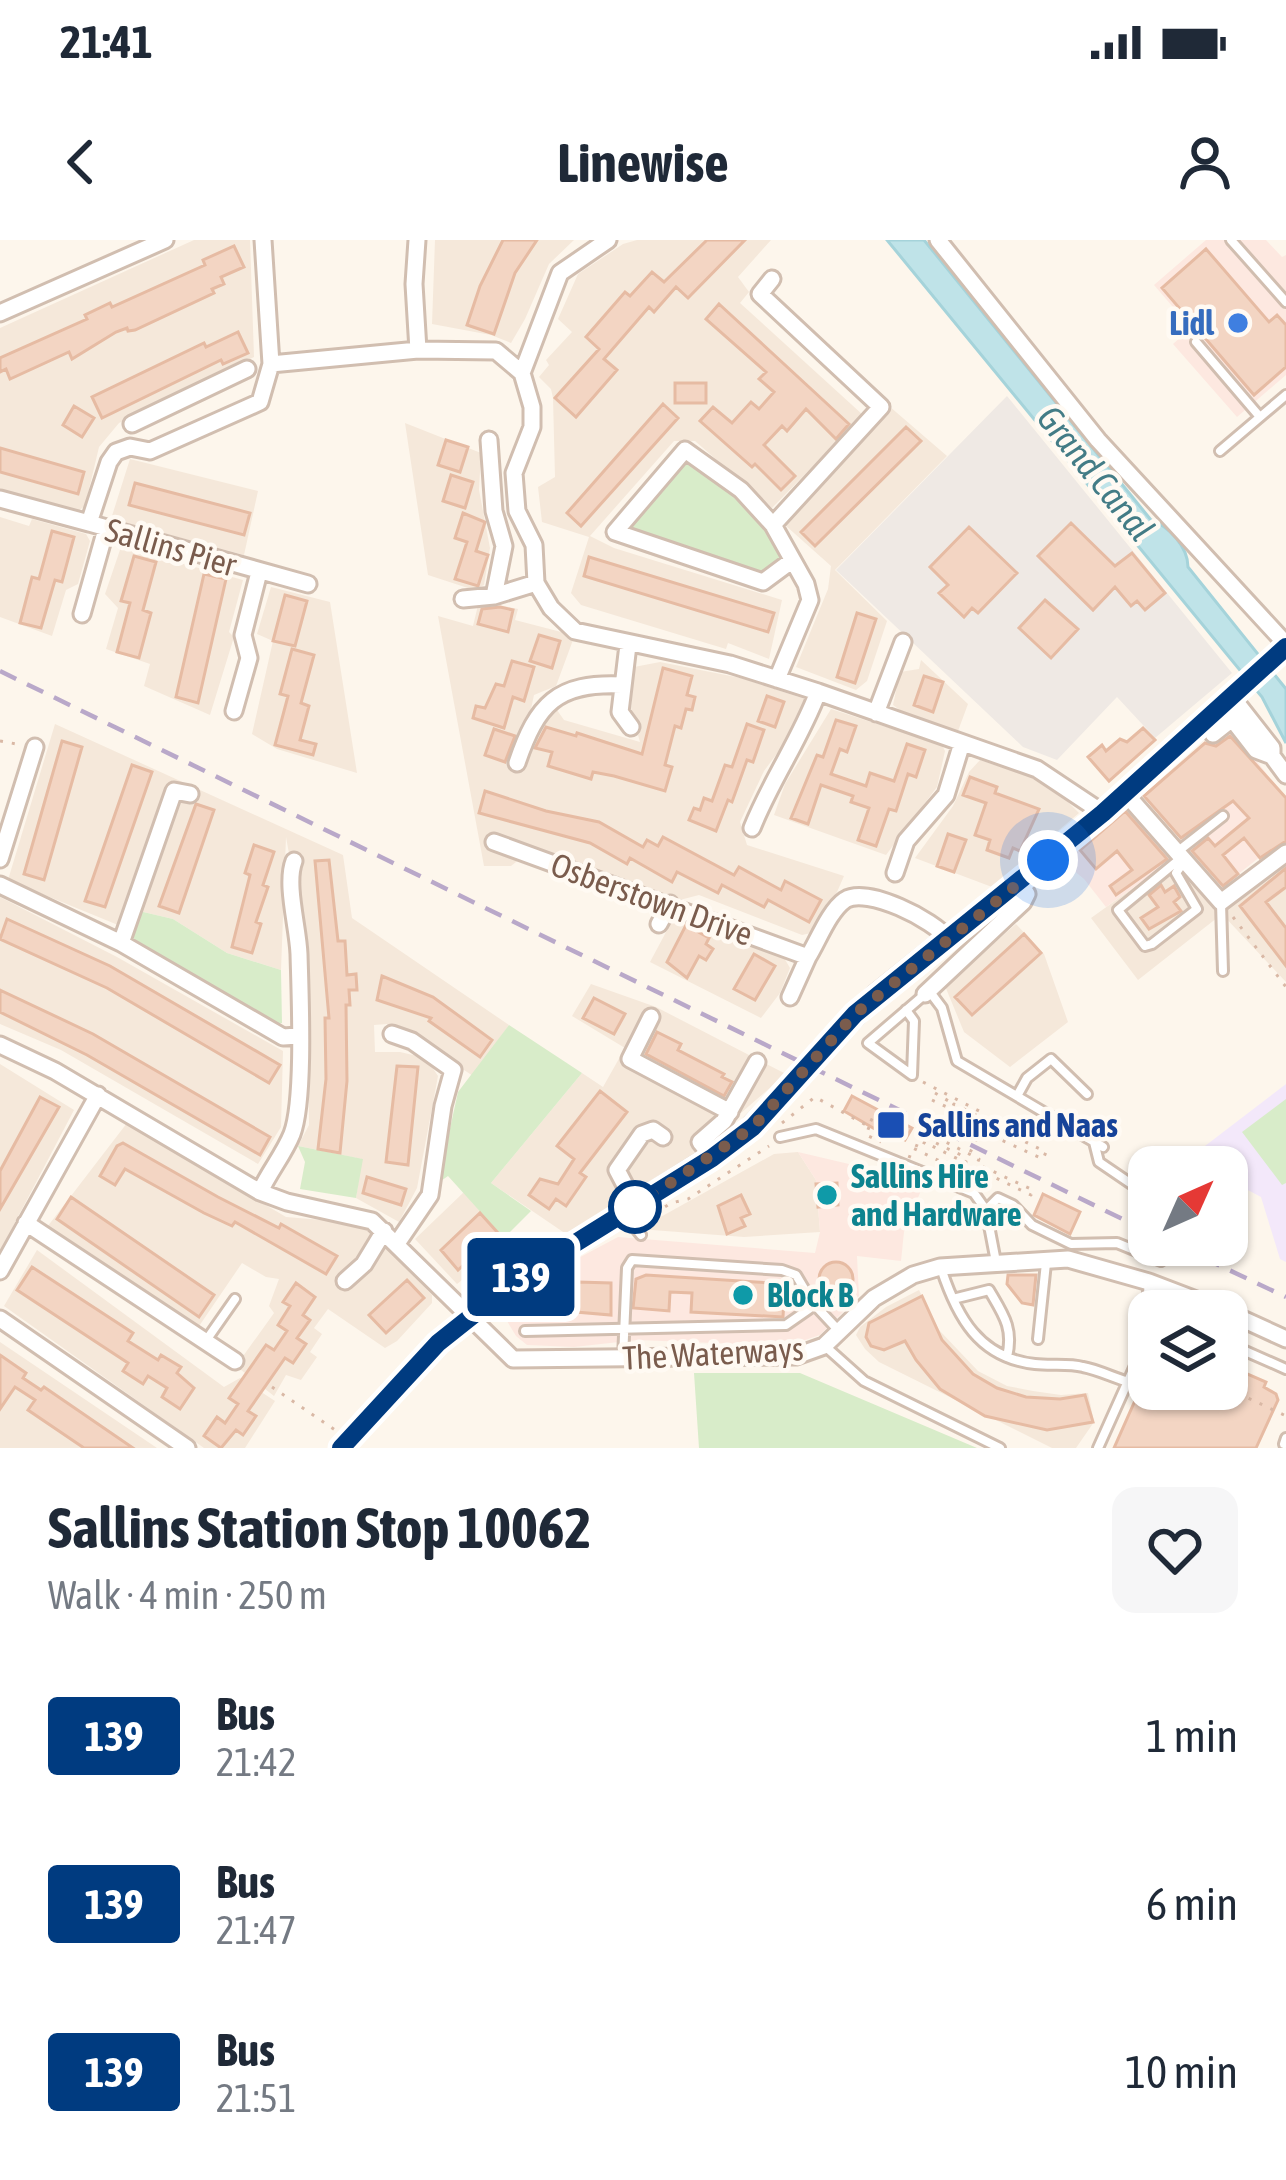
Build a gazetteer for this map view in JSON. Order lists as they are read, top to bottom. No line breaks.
{"streets":{"street":["Sallins Pier","Osberstown Drive","The Waterways"]},"water":["Grand Canal"],"places":{"other":["Lidl","Sallins Hire and Hardware","Block B"],"transit":["Sallins and Naas"]},"lines":["bus line 139"],"north":"top right","page":{"status":"21:41","header":"Linewise","on_map":"139","heading":["Sallins Station Stop 10062","Walk · 4 min · 250 m"],"list":[{"mark":"139","name":"Bus","note":"21:42","value":"1 min"},{"mark":"139","name":"Bus","note":"21:47","value":"6 min"},{"mark":"139","name":"Bus","note":"21:51","value":"10 min"}]}}
